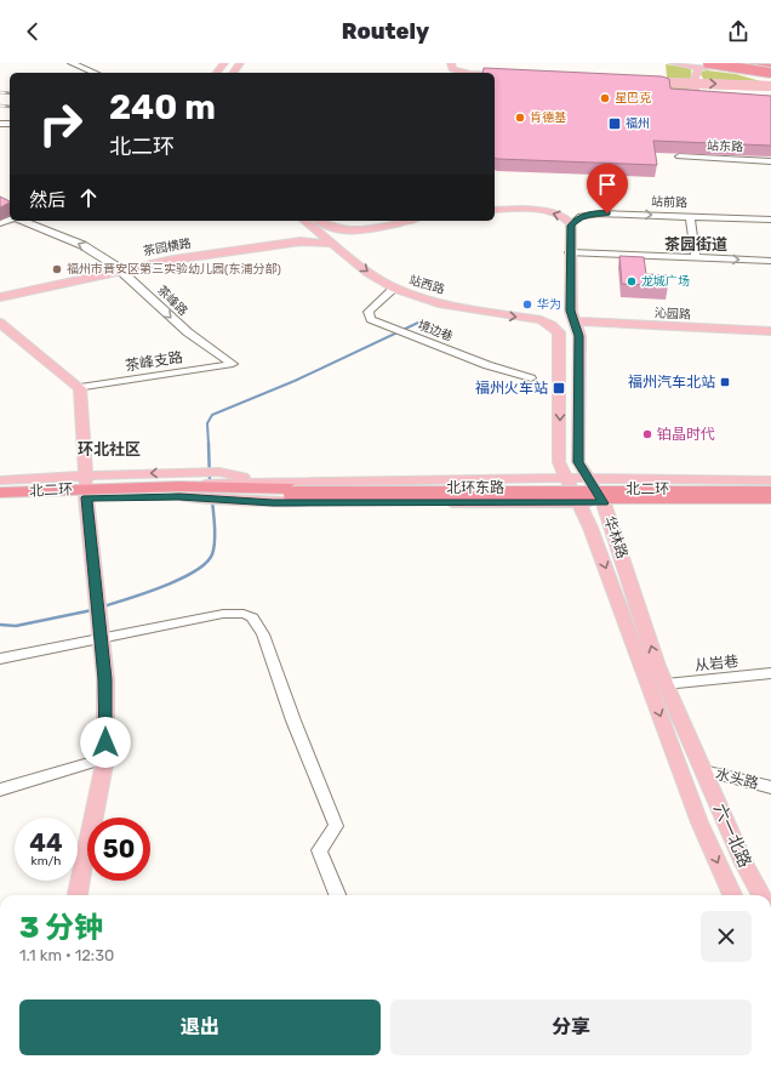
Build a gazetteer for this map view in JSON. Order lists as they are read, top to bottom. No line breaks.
{"streets":{"highway":["北二环"],"main road":["茶园横路","站西路","沁园路","北环东路","华林路","六一北路"],"street":["站东路","站前路","茶峰路","境边巷","茶峰支路","从岩巷","水头路"]},"crossings":[["站前路","华林路"],["茶园横路","站西路"],["茶园横路","茶峰路"],["站西路","境边巷"],["站西路","华林路"],["茶峰路","茶峰支路"],["沁园路","华林路"],["北环东路","北二环"],["北环东路","华林路"],["华林路","从岩巷"],["华林路","水头路"],["华林路","六一北路"],["水头路","六一北路"]],"districts":["茶园街道","环北社区"],"places":{"other":["星巴克","肯德基","福州市晋安区第三实验幼儿园(东浦分部)","龙城广场","华为","铂晶时代"],"transit":["福州","福州汽车北站","福州火车站"]},"page":{"header":"Routely","turn":["240 m","北二环"],"then":"然后","speed":"44 km/h","limit":"50","heading":["3 分钟","1.1 km · 12:30"],"buttons":["退出","分享"]}}
